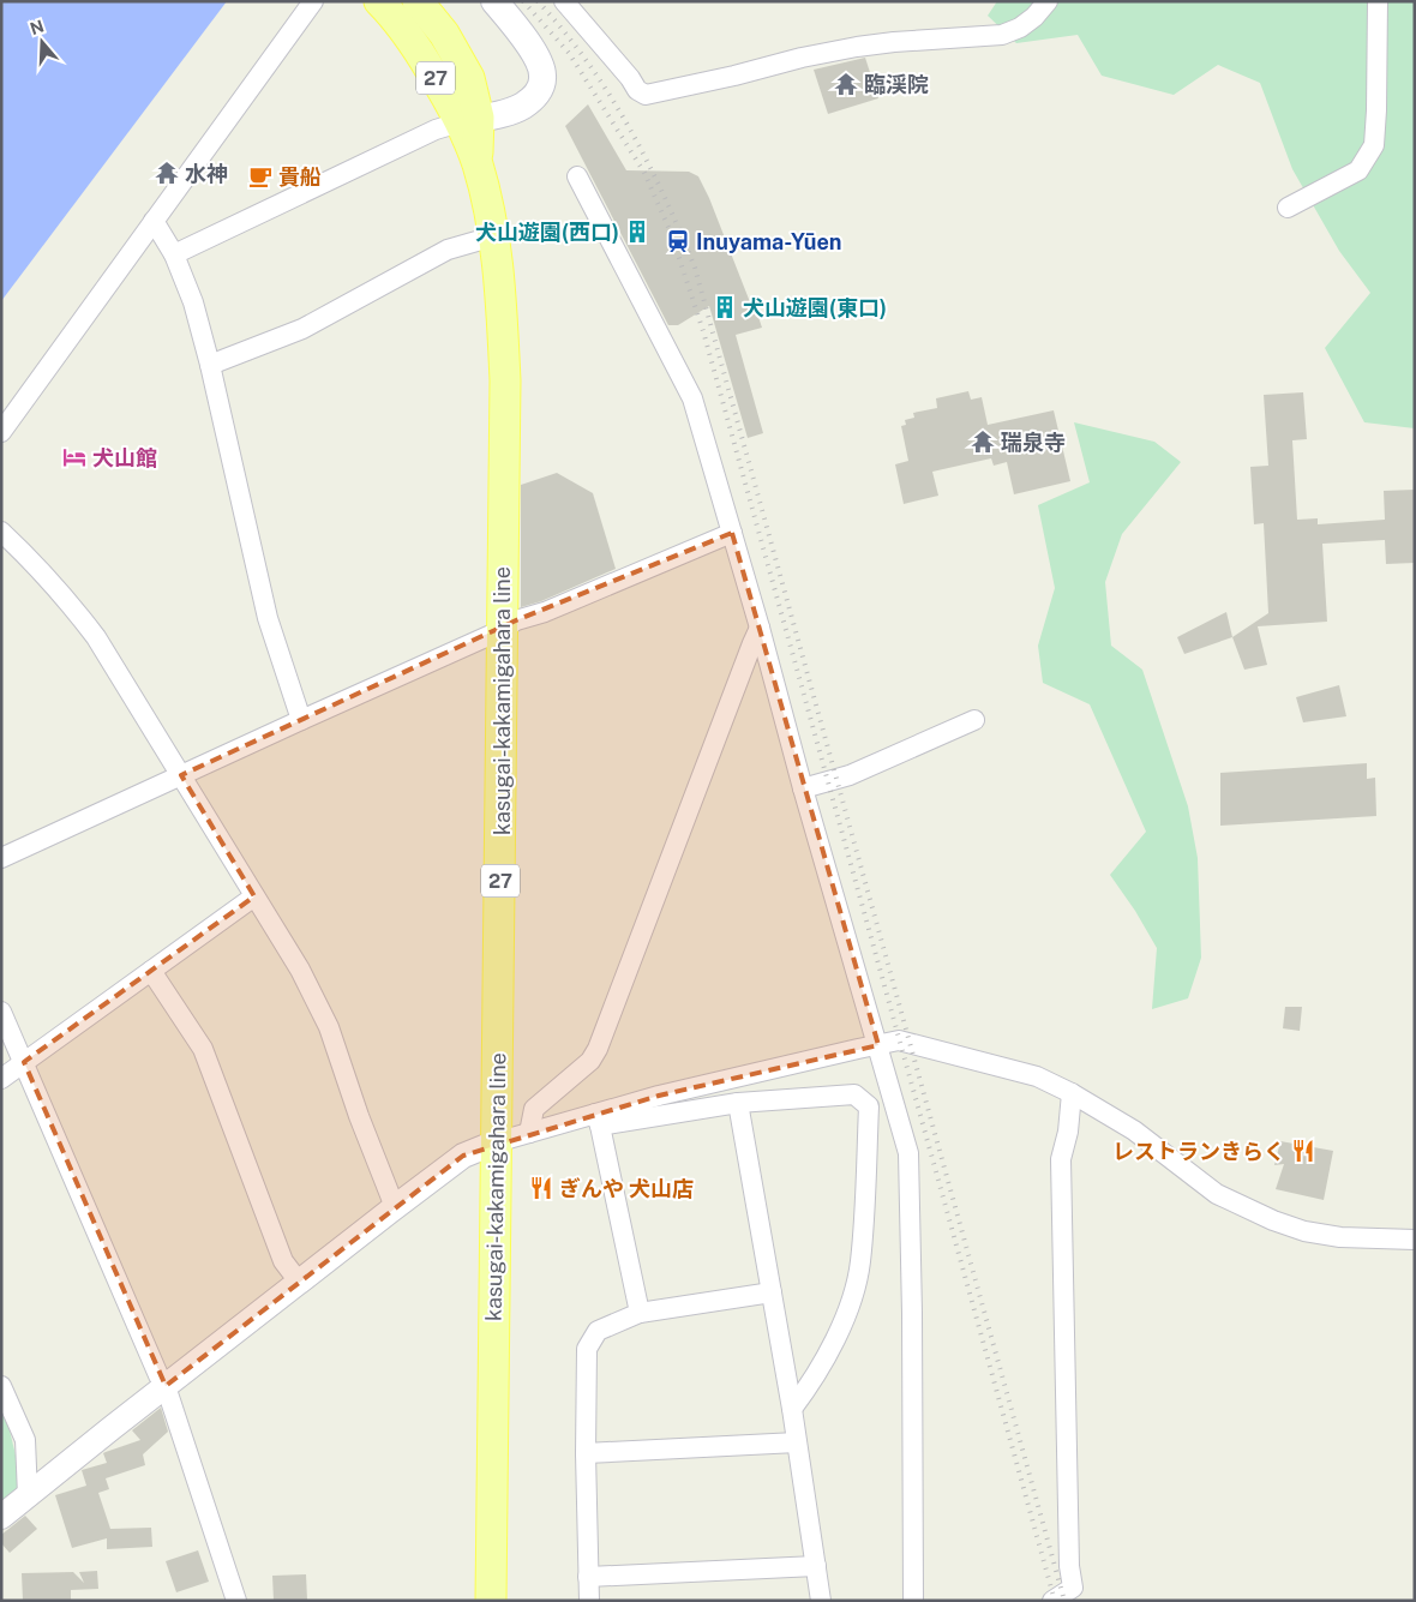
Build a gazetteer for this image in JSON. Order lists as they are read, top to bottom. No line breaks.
{"streets":{"main road":["27","kasugai-kakamigahara line"]},"crossings":[["27","kasugai-kakamigahara line"]],"places":{"temple":["臨渓院","水神","瑞泉寺"],"cafe":["貴船"],"building":["犬山遊園(西口)","犬山遊園(東口)"],"station":["Inuyama-Yūen"],"hotel":["犬山館"],"restaurant":["レストランきらく","ぎんや 犬山店"]},"north":"top"}
